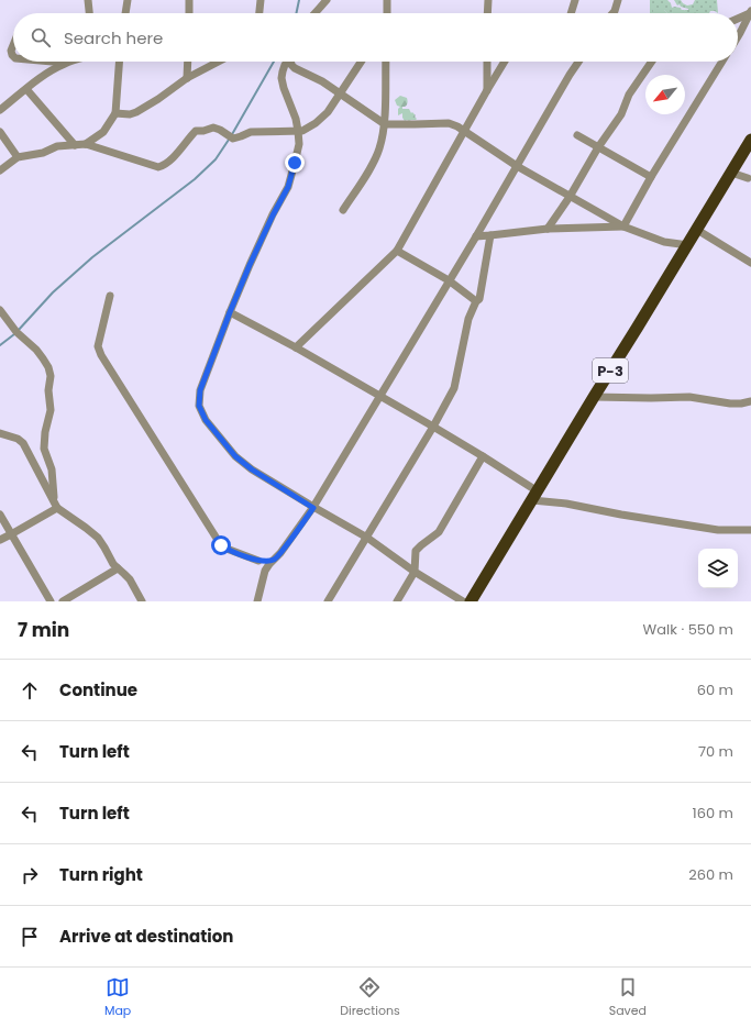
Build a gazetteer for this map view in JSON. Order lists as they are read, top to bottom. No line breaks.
{"streets":{"highway":["P-3"]},"north":"bottom left","page":{"search":"Search here","heading":["7 min","Walk · 550 m"],"list":[["Continue","60 m"],["Turn left","70 m"],["Turn left","160 m"],["Turn right","260 m"],"Arrive at destination"],"nav":["Map","Directions","Saved"]}}
